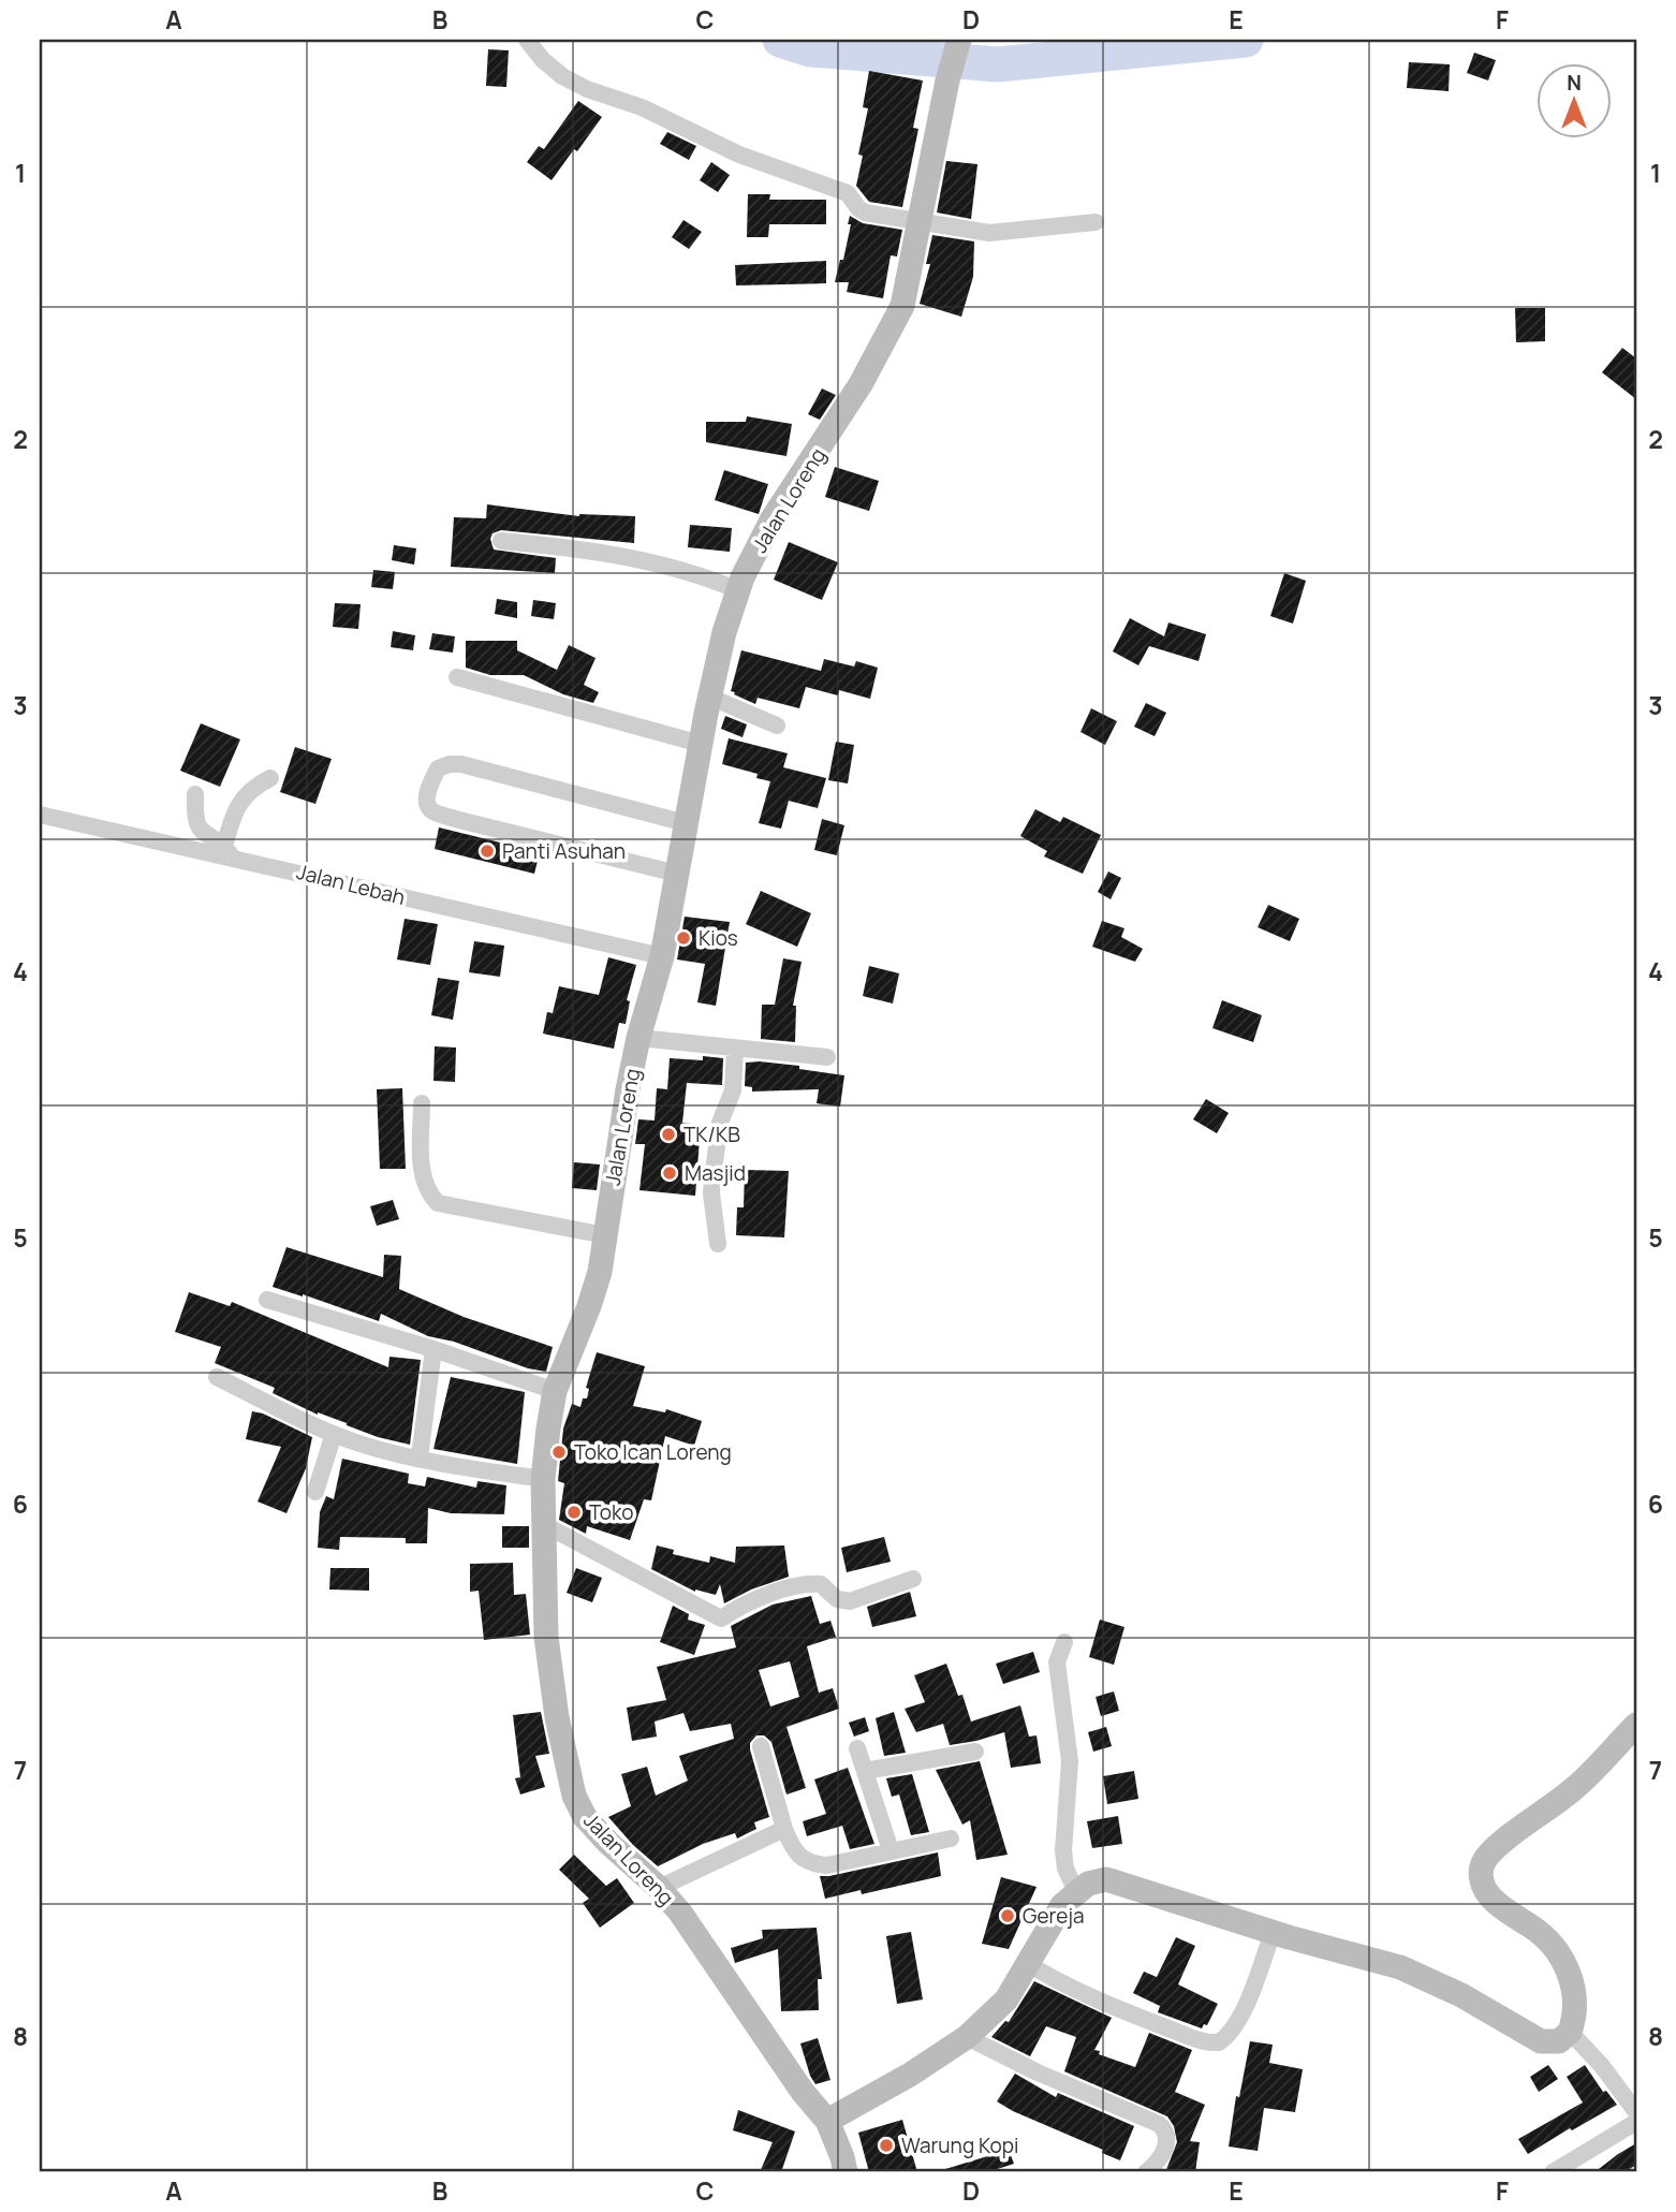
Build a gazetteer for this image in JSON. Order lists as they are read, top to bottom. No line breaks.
{"streets":{"street":["Jalan Loreng","Jalan Lebah"]},"crossings":[["Jalan Loreng","Jalan Lebah"]],"places":["Panti Asuhan","Kios","TK/KB","Masjid","Toko Ican Loreng","Toko","Gereja","Warung Kopi"],"north":"top","grid":{"columns":["A","B","C","D","E","F"],"rows":["1","2","3","4","5","6","7","8"]}}
